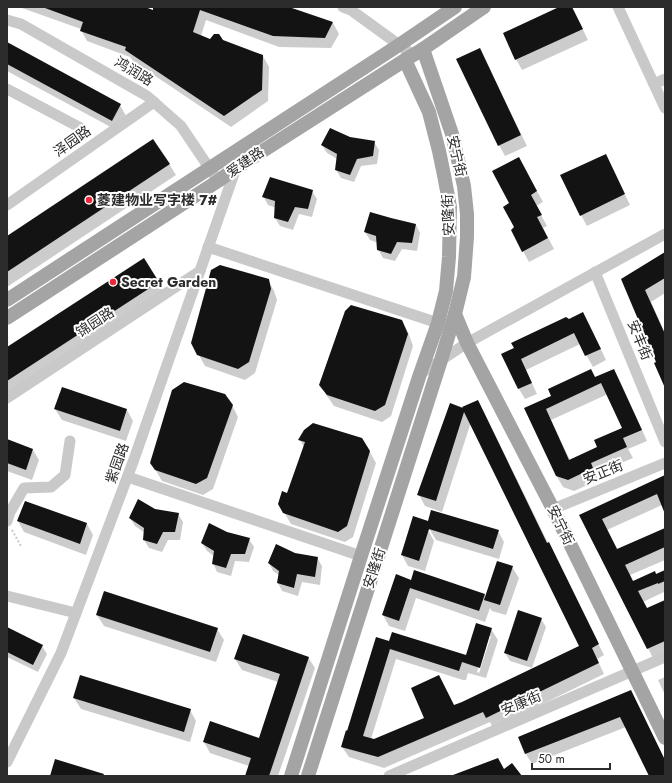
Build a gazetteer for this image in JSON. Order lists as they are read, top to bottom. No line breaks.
{"streets":{"main road":["安宁街","爱建路","安隆街"],"street":["鸿润路","泽园路","锦园路","安丰街","紫园路","安正街","安康街"]},"crossings":[["鸿润路","泽园路"],["鸿润路","爱建路"],["安宁街","爱建路"],["安宁街","安隆街"],["安宁街","安正街"],["安宁街","安康街"],["爱建路","安隆街"],["爱建路","紫园路"],["锦园路","紫园路"]],"places":["菱建物业写字楼 7#","Secret Garden"],"scale_bar":"50 m"}
